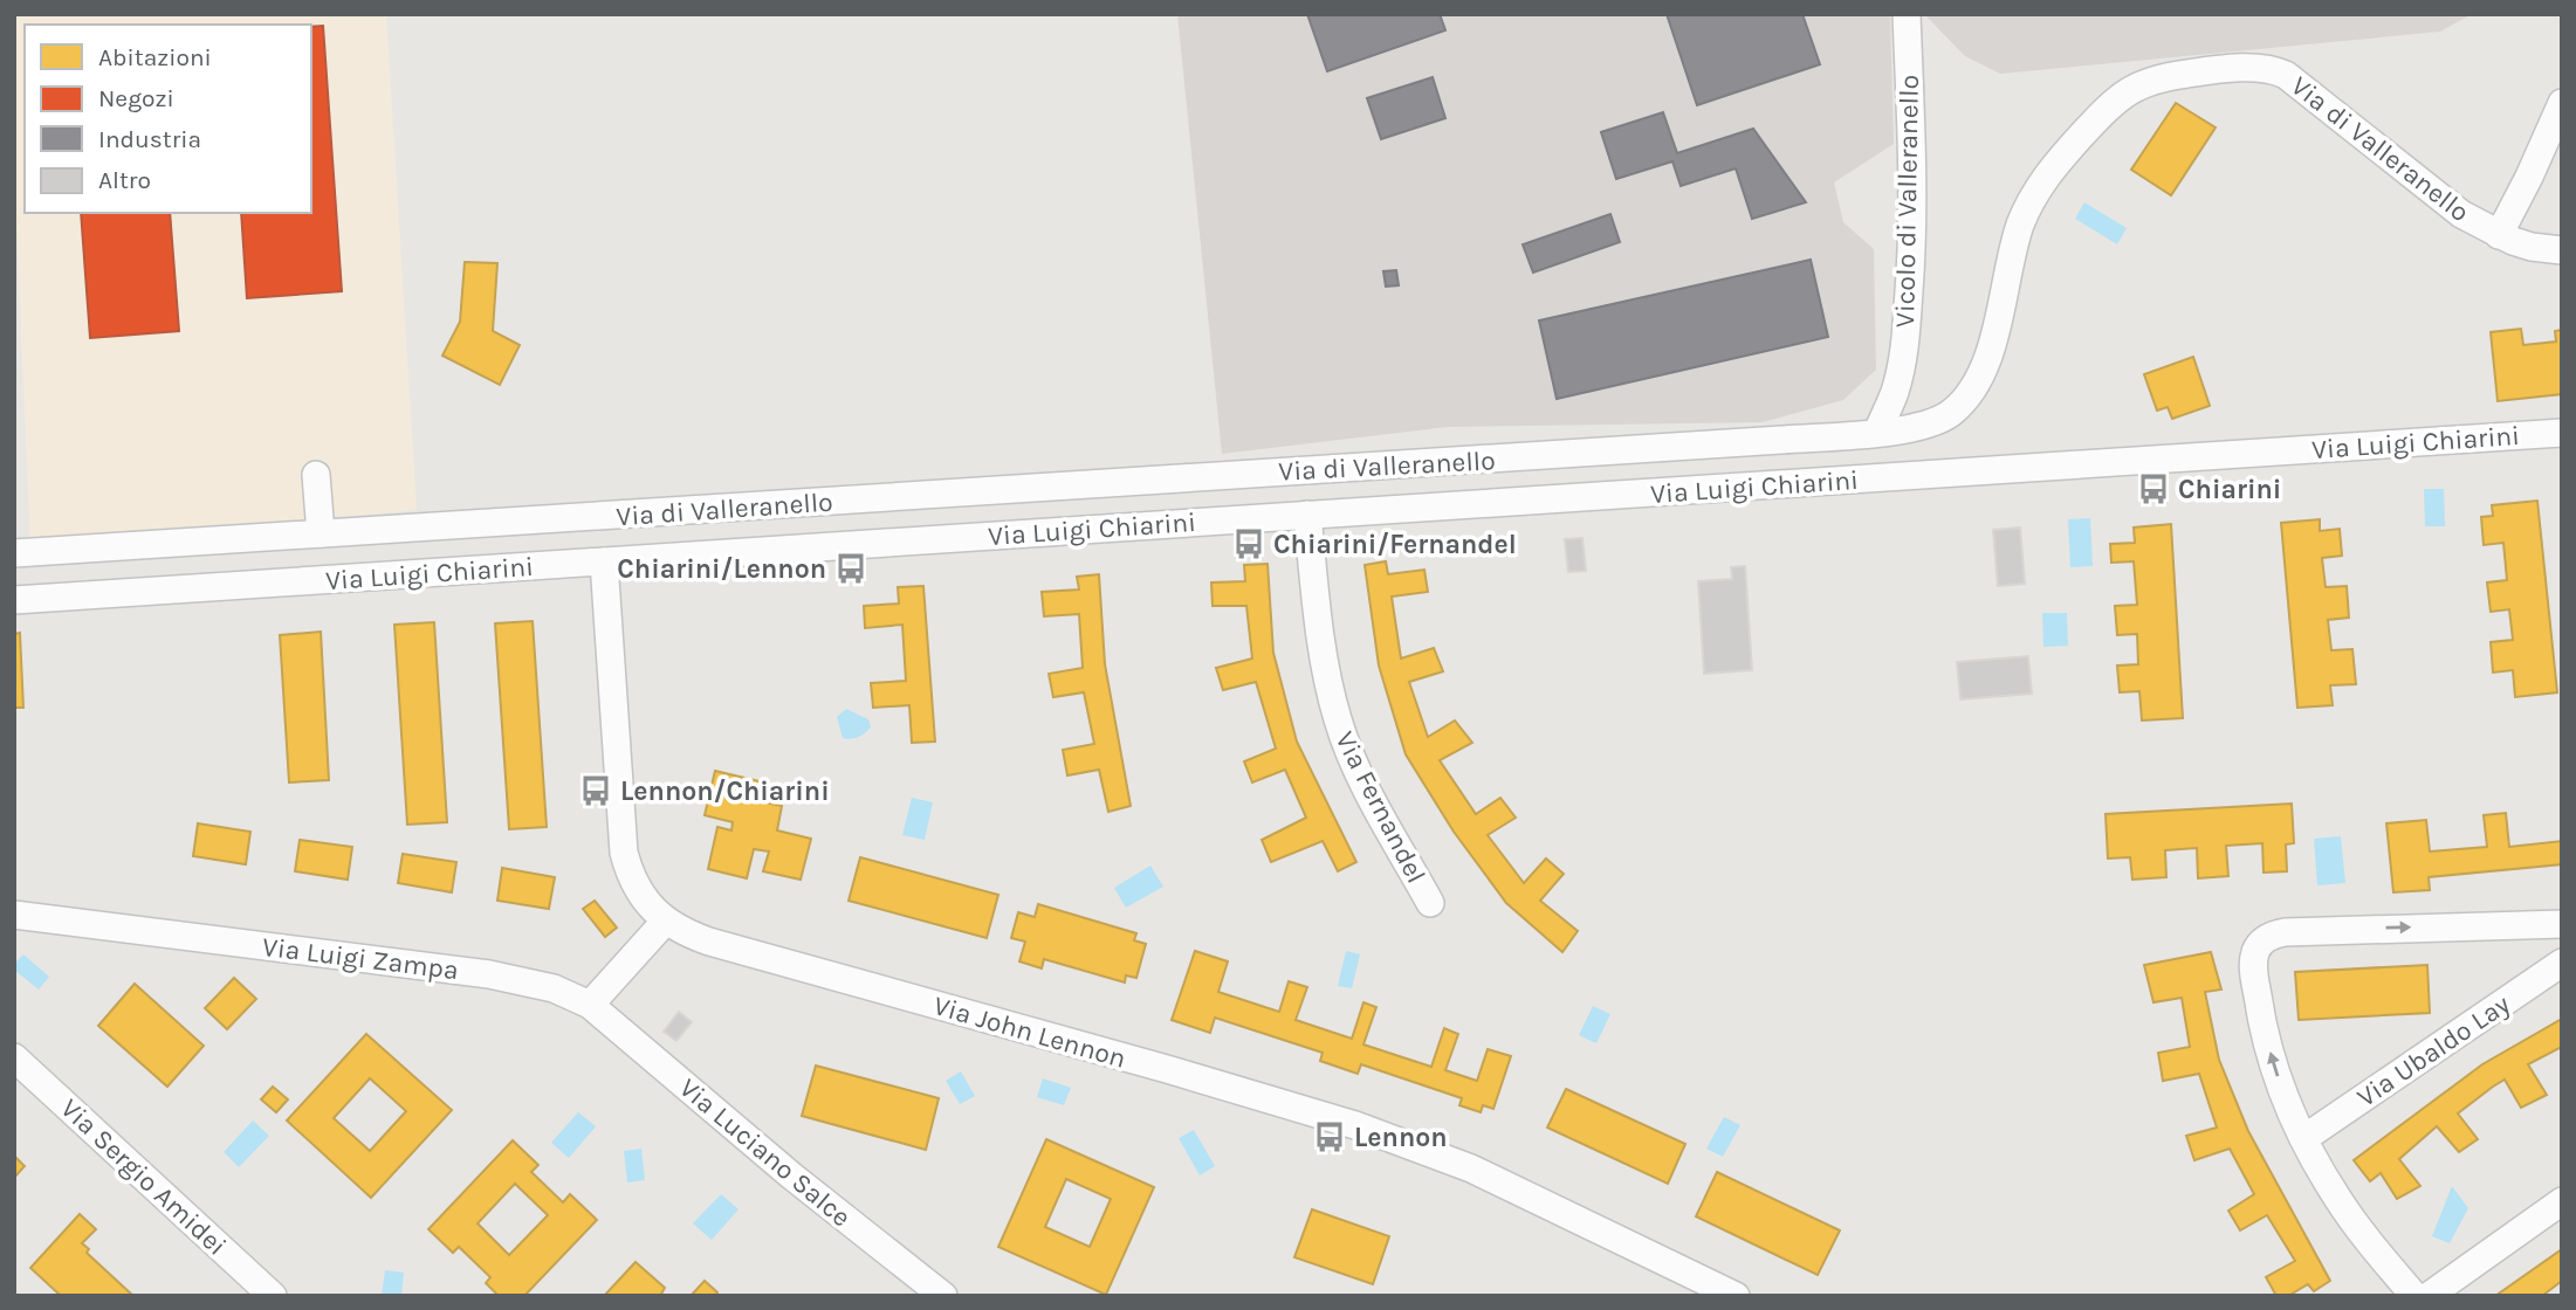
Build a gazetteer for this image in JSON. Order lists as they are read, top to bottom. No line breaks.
{"streets":{"street":["Via di Valleranello","Vicolo di Valleranello","Via Luigi Chiarini","Via Fernandel","Via Luigi Zampa","Via John Lennon","Via Ubaldo Lay","Via Luciano Salce","Via Sergio Amidei"]},"crossings":[["Via di Valleranello","Vicolo di Valleranello"],["Via Luigi Chiarini","Via Fernandel"],["Via Luigi Chiarini","Via John Lennon"],["Via Luigi Zampa","Via Luciano Salce"]],"places":{"bus stop":["Chiarini","Chiarini/Fernandel","Chiarini/Lennon","Lennon/Chiarini","Lennon"]},"legend":["Abitazioni","Negozi","Industria","Altro"]}
